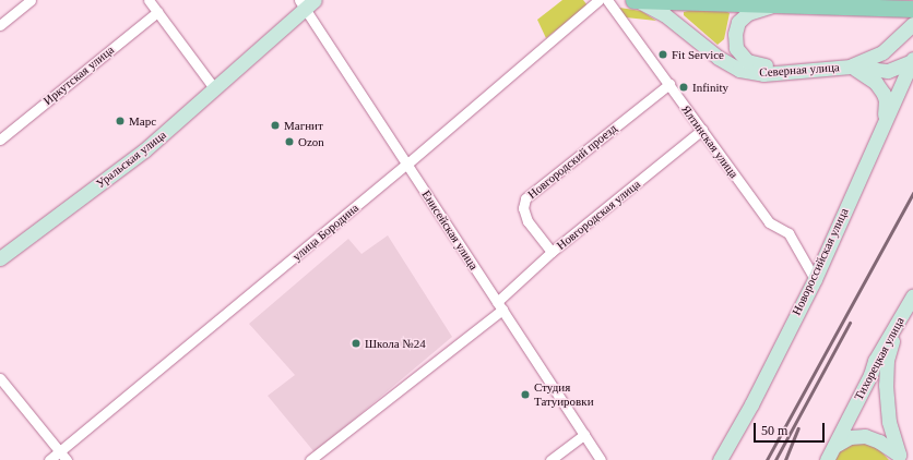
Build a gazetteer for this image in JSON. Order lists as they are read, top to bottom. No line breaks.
{"streets":{"main road":["Северная улица","Уральская улица","Новороссийская улица","Тихорецкая улица"],"street":["Иркутская улица","Ялтинская улица","Новгородский проезд","Новгородская улица","Енисейская улица","улица Бородина"]},"crossings":[["Северная улица","Новороссийская улица"],["Ялтинская улица","Новгородский проезд"],["Ялтинская улица","Новгородская улица"],["Ялтинская улица","Новороссийская улица"],["Уральская улица","Енисейская улица"],["Новгородский проезд","Новгородская улица"],["Новгородская улица","Енисейская улица"],["Енисейская улица","улица Бородина"]],"places":["Fit Service","Infinity","Марс","Магнит","Ozon","Школа №24","Студия Татуировки"],"scale_bar":"50 m"}
